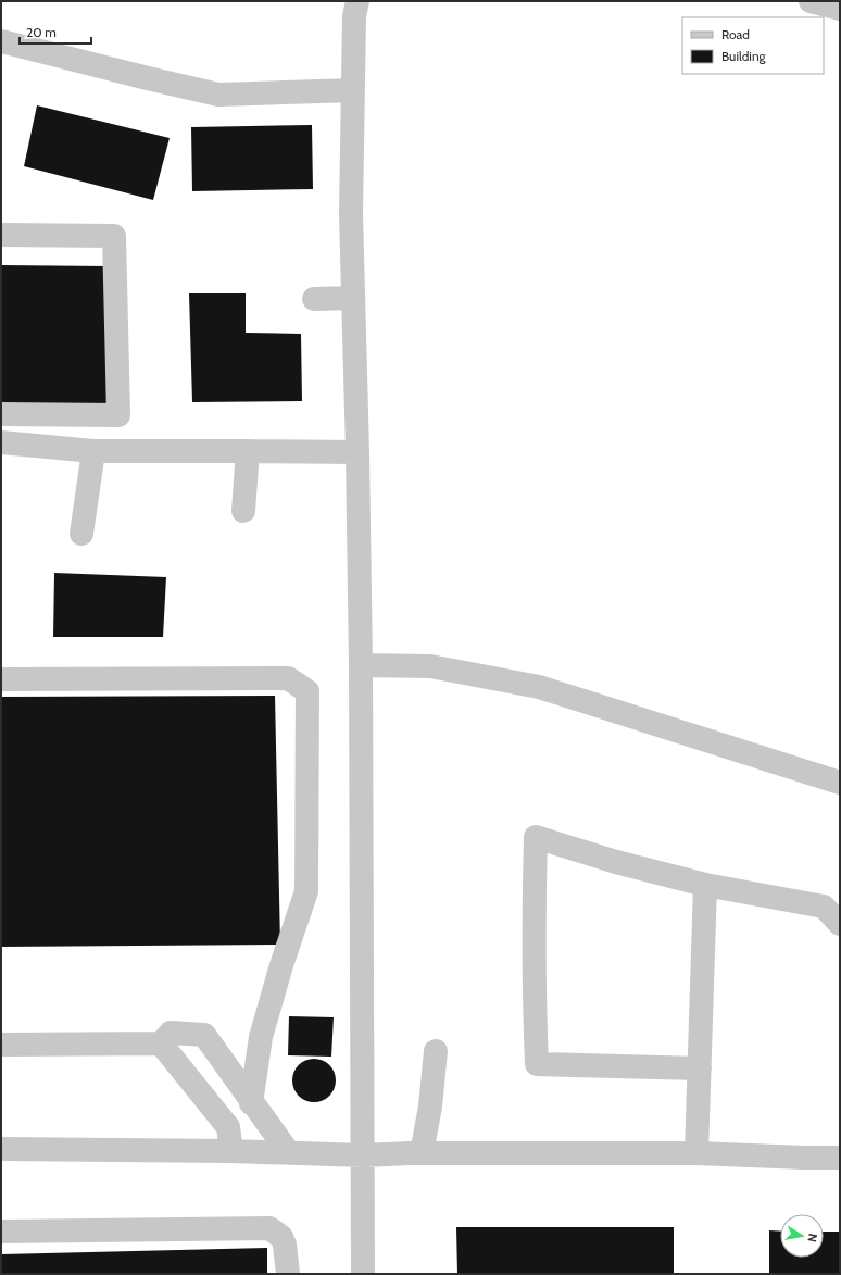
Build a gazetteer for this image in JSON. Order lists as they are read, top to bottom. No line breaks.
{"legend":["Road","Building"],"scale_bar":"20 m","north":"right"}
